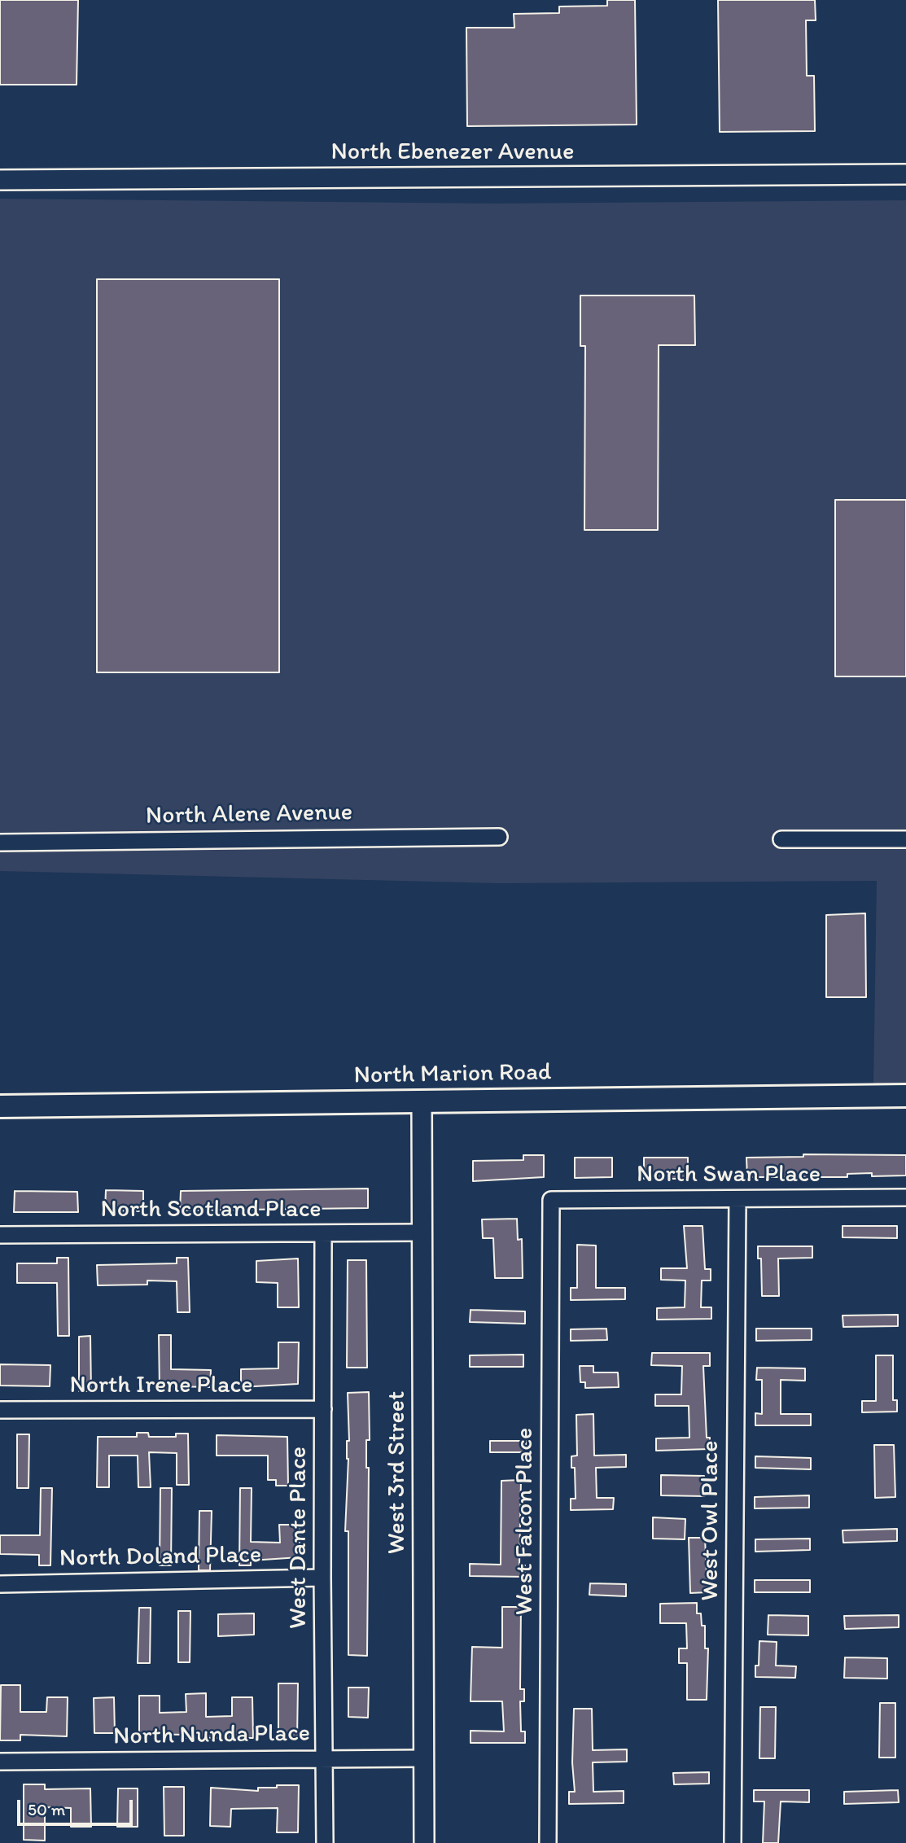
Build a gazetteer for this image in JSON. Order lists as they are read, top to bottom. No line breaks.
{"streets":{"main road":["North Marion Road"],"street":["North Ebenezer Avenue","North Alene Avenue","North Swan Place","North Scotland Place","North Irene Place","West 3rd Street","West Owl Place","West Falcon Place","West Dante Place","North Doland Place","North Nunda Place"]},"crossings":[["North Marion Road","West 3rd Street"],["North Swan Place","West Owl Place"],["North Swan Place","West Falcon Place"],["North Scotland Place","West 3rd Street"],["North Scotland Place","West Dante Place"],["North Irene Place","West Dante Place"],["West 3rd Street","North Nunda Place"],["West Dante Place","North Doland Place"],["West Dante Place","North Nunda Place"]],"scale_bar":"50 m"}
